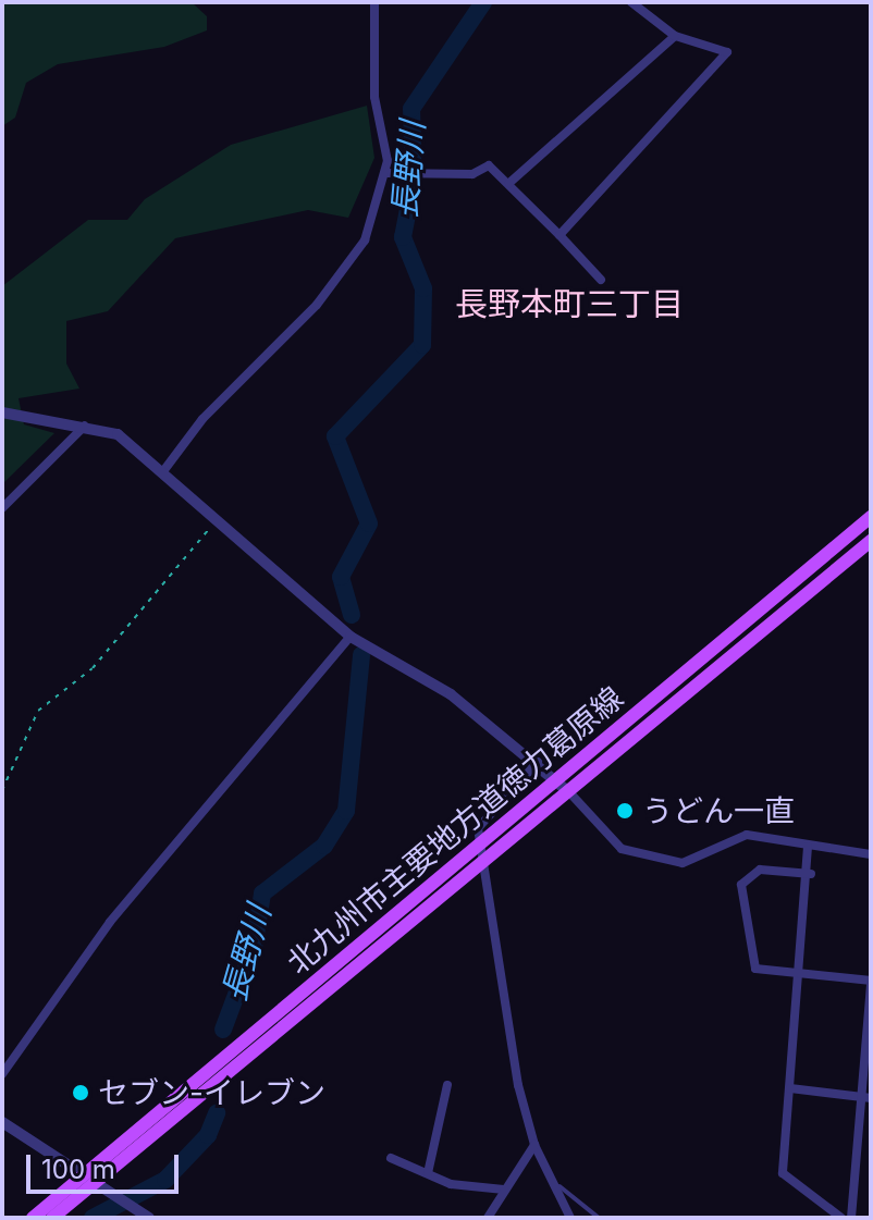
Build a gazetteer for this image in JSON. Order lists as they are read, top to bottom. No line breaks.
{"streets":{"main road":["北九州市主要地方道徳力葛原線"]},"districts":["長野本町三丁目"],"water":["長野川"],"places":["うどん一直","セブン-イレブン"],"scale_bar":"100 m"}
